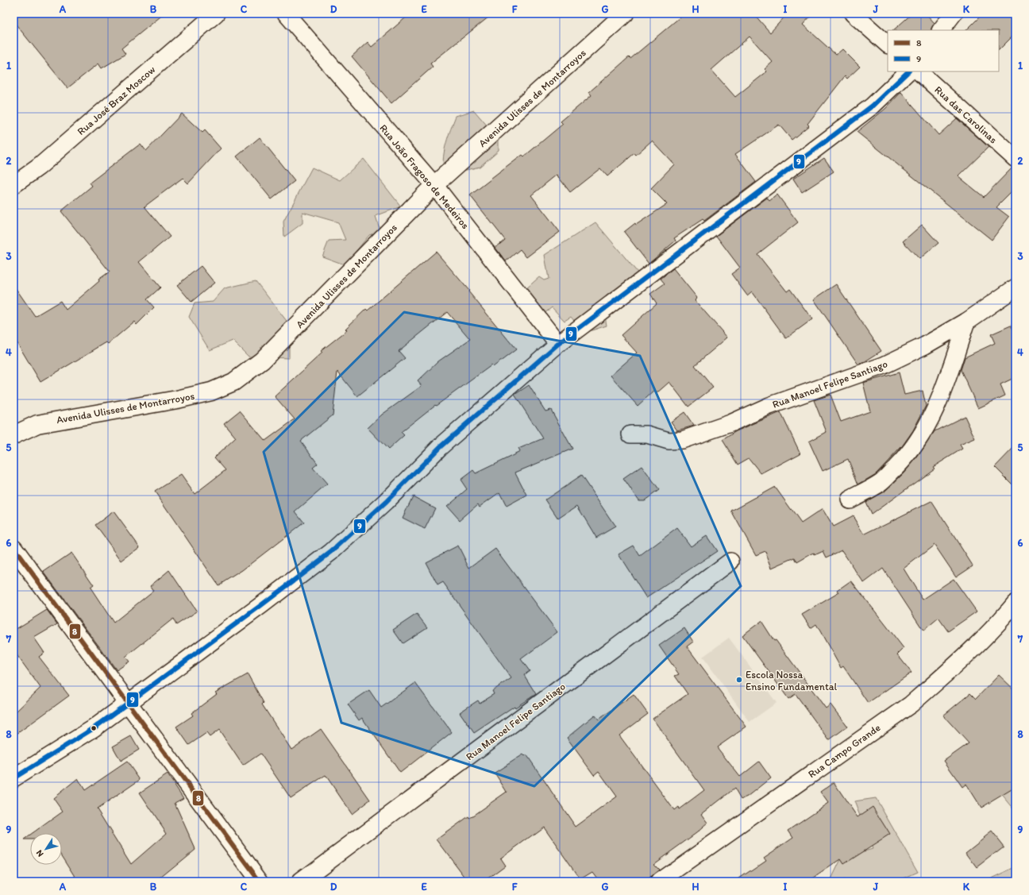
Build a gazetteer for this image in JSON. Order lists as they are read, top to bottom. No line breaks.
{"streets":{"street":["Avenida Ulisses de Montarroyos","Rua José Braz Moscow","Rua das Carolinas","Rua João Fragoso de Medeiros","Rua Manoel Felipe Santiago","Rua Campo Grande"]},"crossings":[["Avenida Ulisses de Montarroyos","Rua João Fragoso de Medeiros"]],"places":["Escola Nossa Ensino Fundamental"],"lines":["transit line 9","transit line 8"],"legend":["8","9"],"north":"bottom left","grid":{"columns":["A","B","C","D","E","F","G","H","I","J","K"],"rows":["1","2","3","4","5","6","7","8","9"]}}
